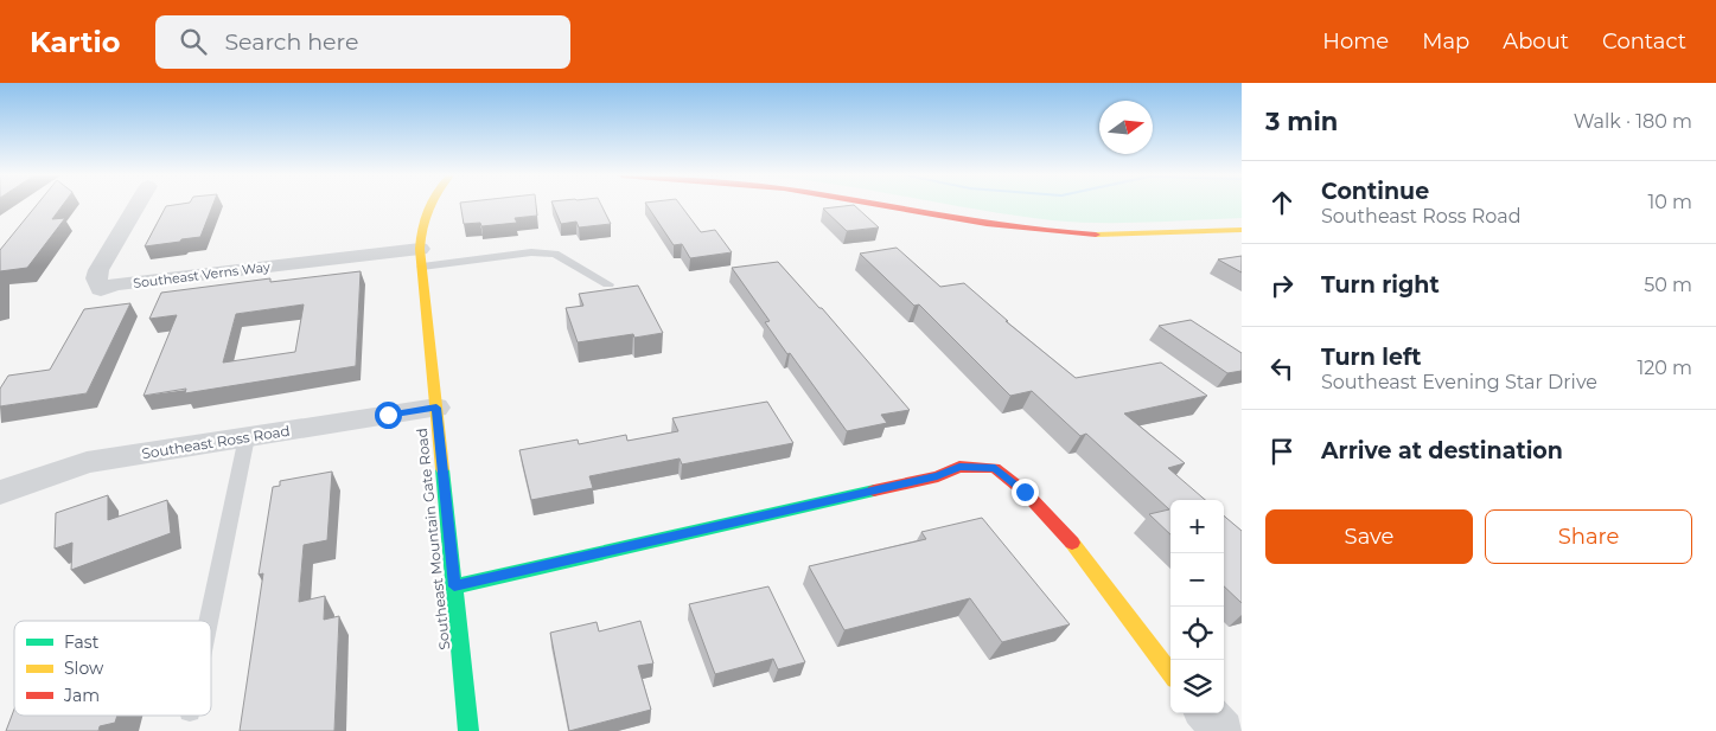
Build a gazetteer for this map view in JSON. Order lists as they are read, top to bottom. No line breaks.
{"streets":{"street":["Southeast Verns Way","Southeast Ross Road","Southeast Mountain Gate Road"]},"crossings":[["Southeast Verns Way","Southeast Mountain Gate Road"],["Southeast Ross Road","Southeast Mountain Gate Road"]],"legend":["Fast","Slow","Jam"],"north":"right","page":{"header":"Kartio","search":"Search here","nav":["Home","Map","About","Contact"],"heading":["3 min","Walk · 180 m"],"list":[["Continue","Southeast Ross Road","10 m"],["Turn right","50 m"],["Turn left","Southeast Evening Star Drive","120 m"],"Arrive at destination"],"buttons":["Save","Share"],"map_buttons":["+","−"]}}
